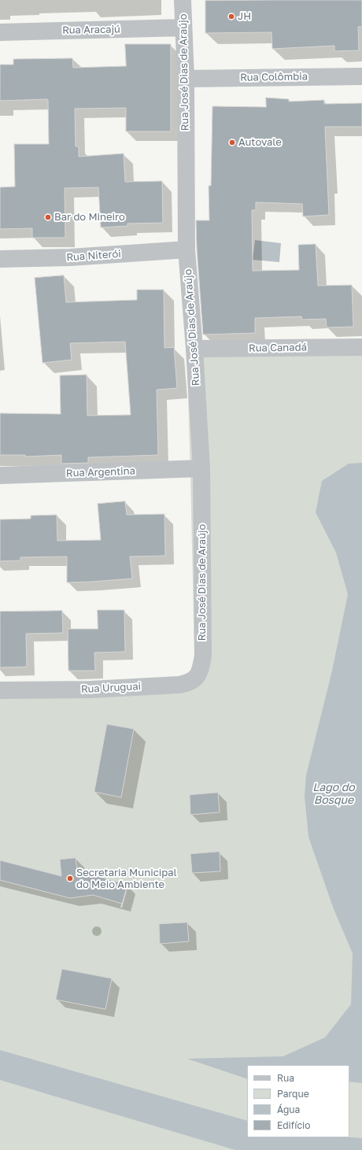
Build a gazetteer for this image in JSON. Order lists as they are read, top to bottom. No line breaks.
{"streets":{"street":["Rua Aracajú","Rua José Dias de Araújo","Rua Colômbia","Rua Niterói","Rua Canadá","Rua Argentina","Rua Uruguai"]},"crossings":[["Rua Aracajú","Rua José Dias de Araújo"],["Rua José Dias de Araújo","Rua Colômbia"],["Rua José Dias de Araújo","Rua Niterói"],["Rua José Dias de Araújo","Rua Canadá"],["Rua José Dias de Araújo","Rua Argentina"],["Rua José Dias de Araújo","Rua Uruguai"]],"water":["Lago do Bosque"],"places":["JH","Autovale","Bar do Mineiro","Secretaria Municipal do Meio Ambiente"],"legend":["Rua","Parque","Água","Edifício"]}
